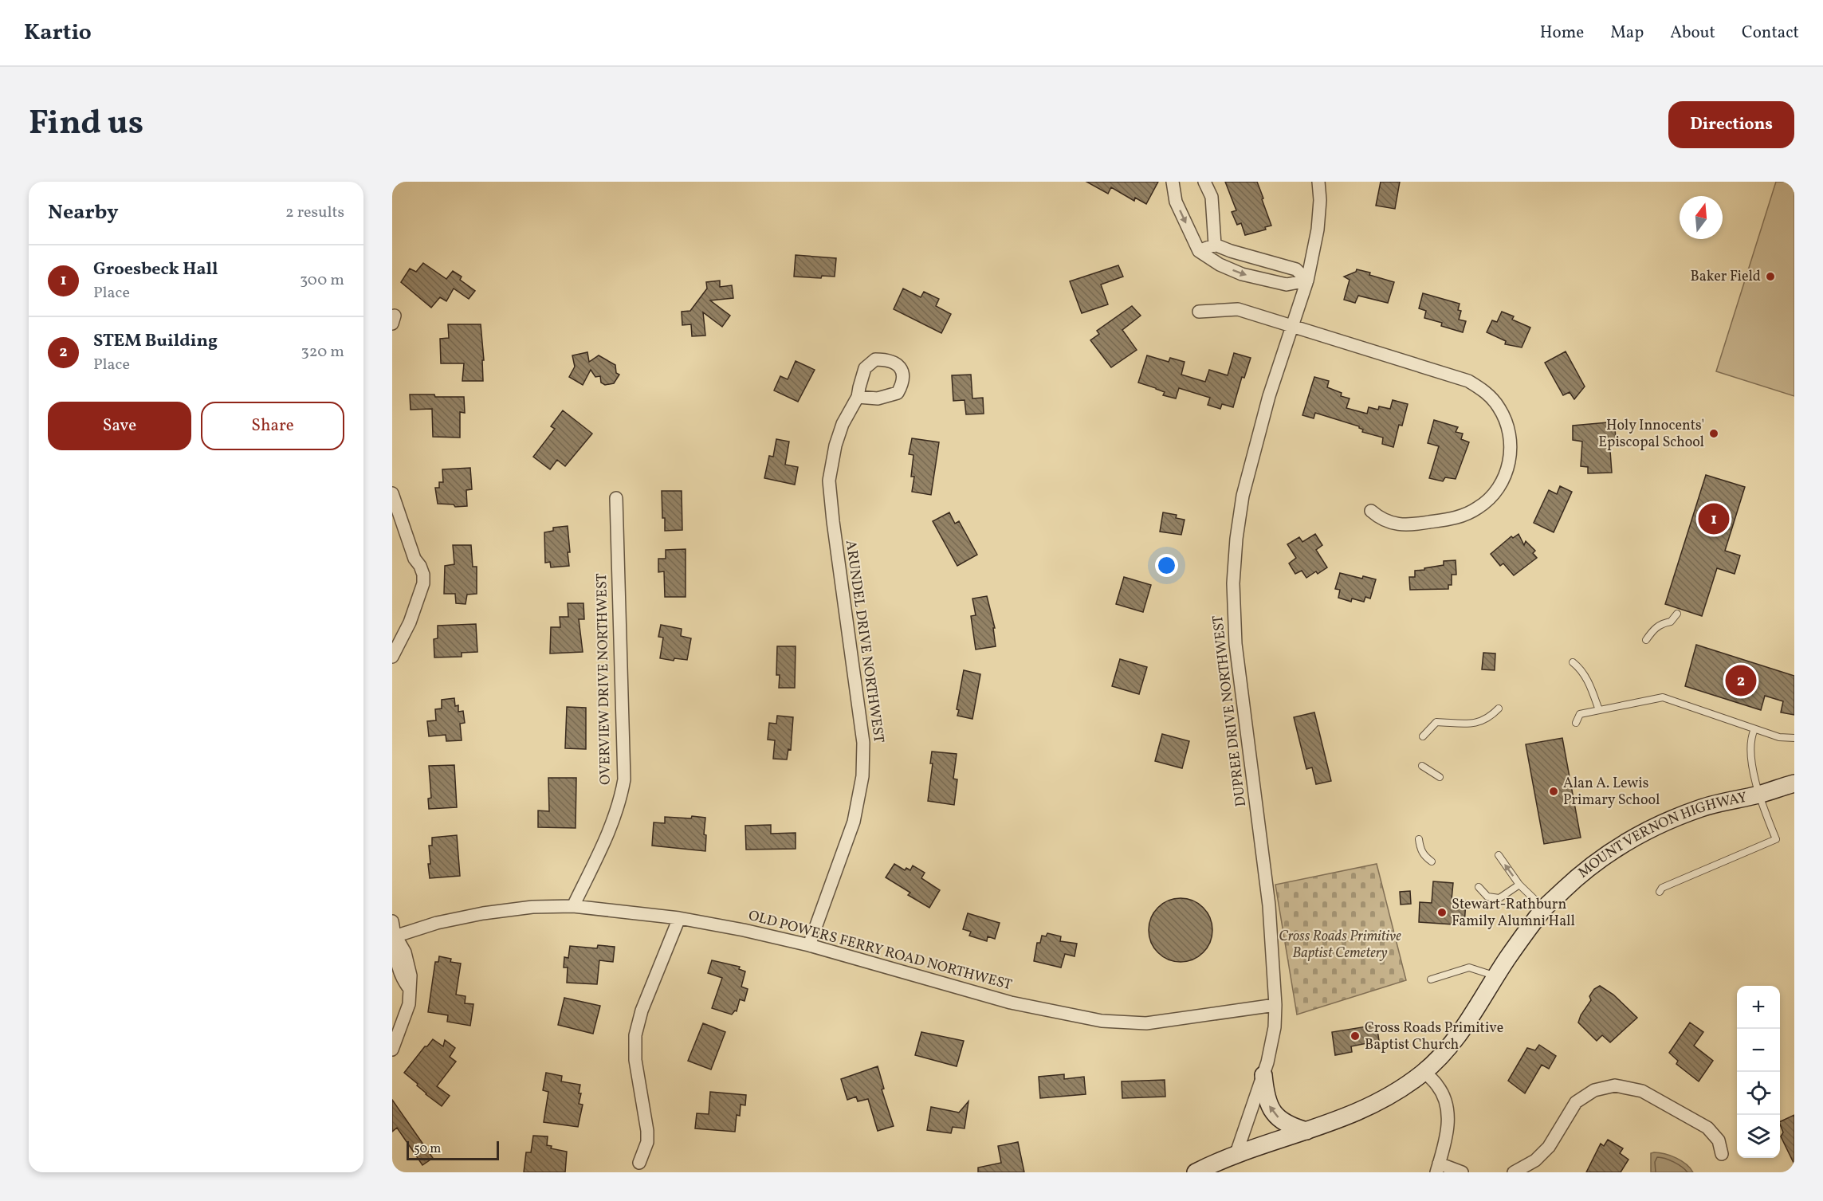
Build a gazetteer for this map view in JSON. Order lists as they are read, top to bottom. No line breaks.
{"streets":{"street":["ARUNDEL DRIVE NORTHWEST","OVERVIEW DRIVE NORTHWEST","DUPREE DRIVE NORTHWEST","MOUNT VERNON HIGHWAY","OLD POWERS FERRY ROAD NORTHWEST"]},"crossings":[["ARUNDEL DRIVE NORTHWEST","OLD POWERS FERRY ROAD NORTHWEST"],["OVERVIEW DRIVE NORTHWEST","OLD POWERS FERRY ROAD NORTHWEST"],["DUPREE DRIVE NORTHWEST","OLD POWERS FERRY ROAD NORTHWEST"]],"parks":["Cross Roads Primitive Baptist Cemetery"],"places":["Baker Field","Holy Innocents' Episcopal School","Alan A. Lewis Primary School","Stewart-Rathburn Family Alumni Hall","Cross Roads Primitive Baptist Church"],"scale_bar":"50 m","north":"top","page":{"header":"Kartio","nav":["Home","Map","About","Contact"],"title":"Find us","buttons":["Directions",["Save","Share"]],"heading":["Nearby","2 results"],"list":[{"mark":"1","name":"Groesbeck Hall","note":"Place","value":"300 m"},{"mark":"2","name":"STEM Building","note":"Place","value":"320 m"}],"pins":["1","2"],"map_buttons":["+","−"],"scale":"50 m"}}
